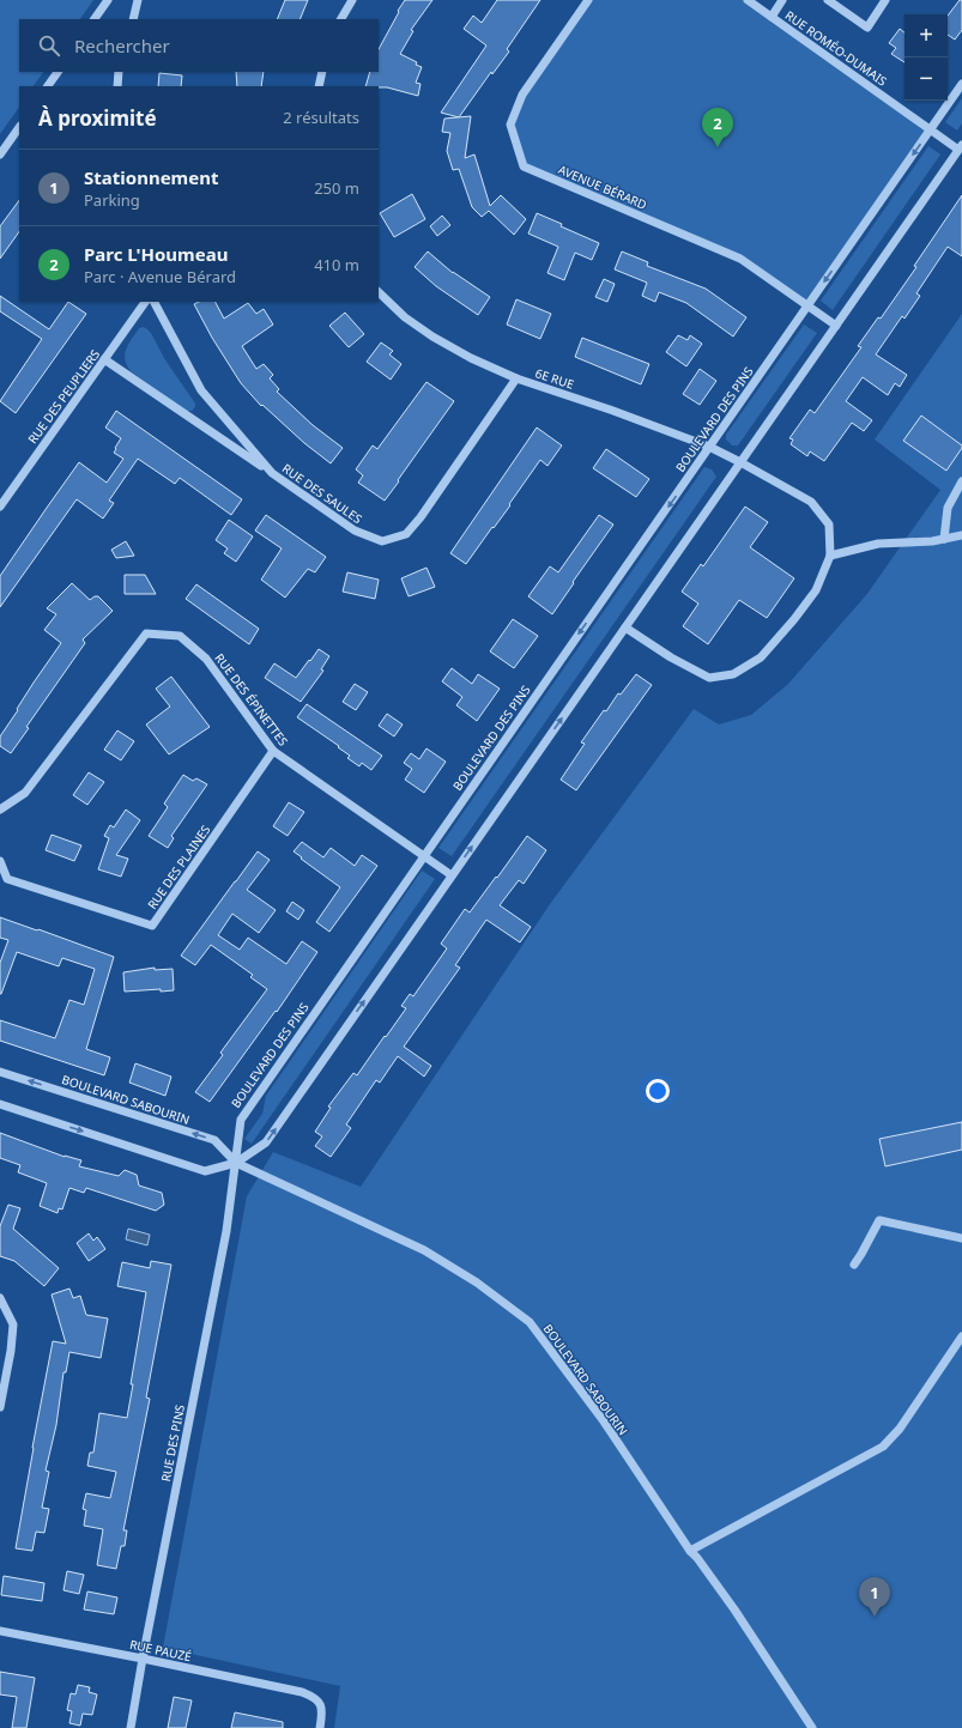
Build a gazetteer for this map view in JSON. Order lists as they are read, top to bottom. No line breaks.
{"streets":{"street":["RUE ROMÉO-DUMAIS","AVENUE BÉRARD","6E RUE","RUE DES PEUPLIERS","BOULEVARD DES PINS","RUE DES SAULES","RUE DES ÉPINETTES","RUE DES PLAINES","BOULEVARD SABOURIN","RUE DES PINS","RUE PAUZÉ"]},"crossings":[["RUE ROMÉO-DUMAIS","BOULEVARD DES PINS"],["AVENUE BÉRARD","BOULEVARD DES PINS"],["6E RUE","BOULEVARD DES PINS"],["6E RUE","RUE DES SAULES"],["BOULEVARD DES PINS","RUE DES ÉPINETTES"],["BOULEVARD DES PINS","BOULEVARD SABOURIN"],["BOULEVARD DES PINS","RUE DES PINS"],["RUE DES ÉPINETTES","RUE DES PLAINES"],["BOULEVARD SABOURIN","RUE DES PINS"],["RUE DES PINS","RUE PAUZÉ"]],"page":{"map_buttons":["+","−"],"search":"Rechercher","heading":["À proximité","2 résultats"],"pins":["2","1"],"list":[{"mark":"1","name":"Stationnement","note":"Parking","value":"250 m"},{"mark":"2","name":"Parc L'Houmeau","note":"Parc · Avenue Bérard","value":"410 m"}]}}
